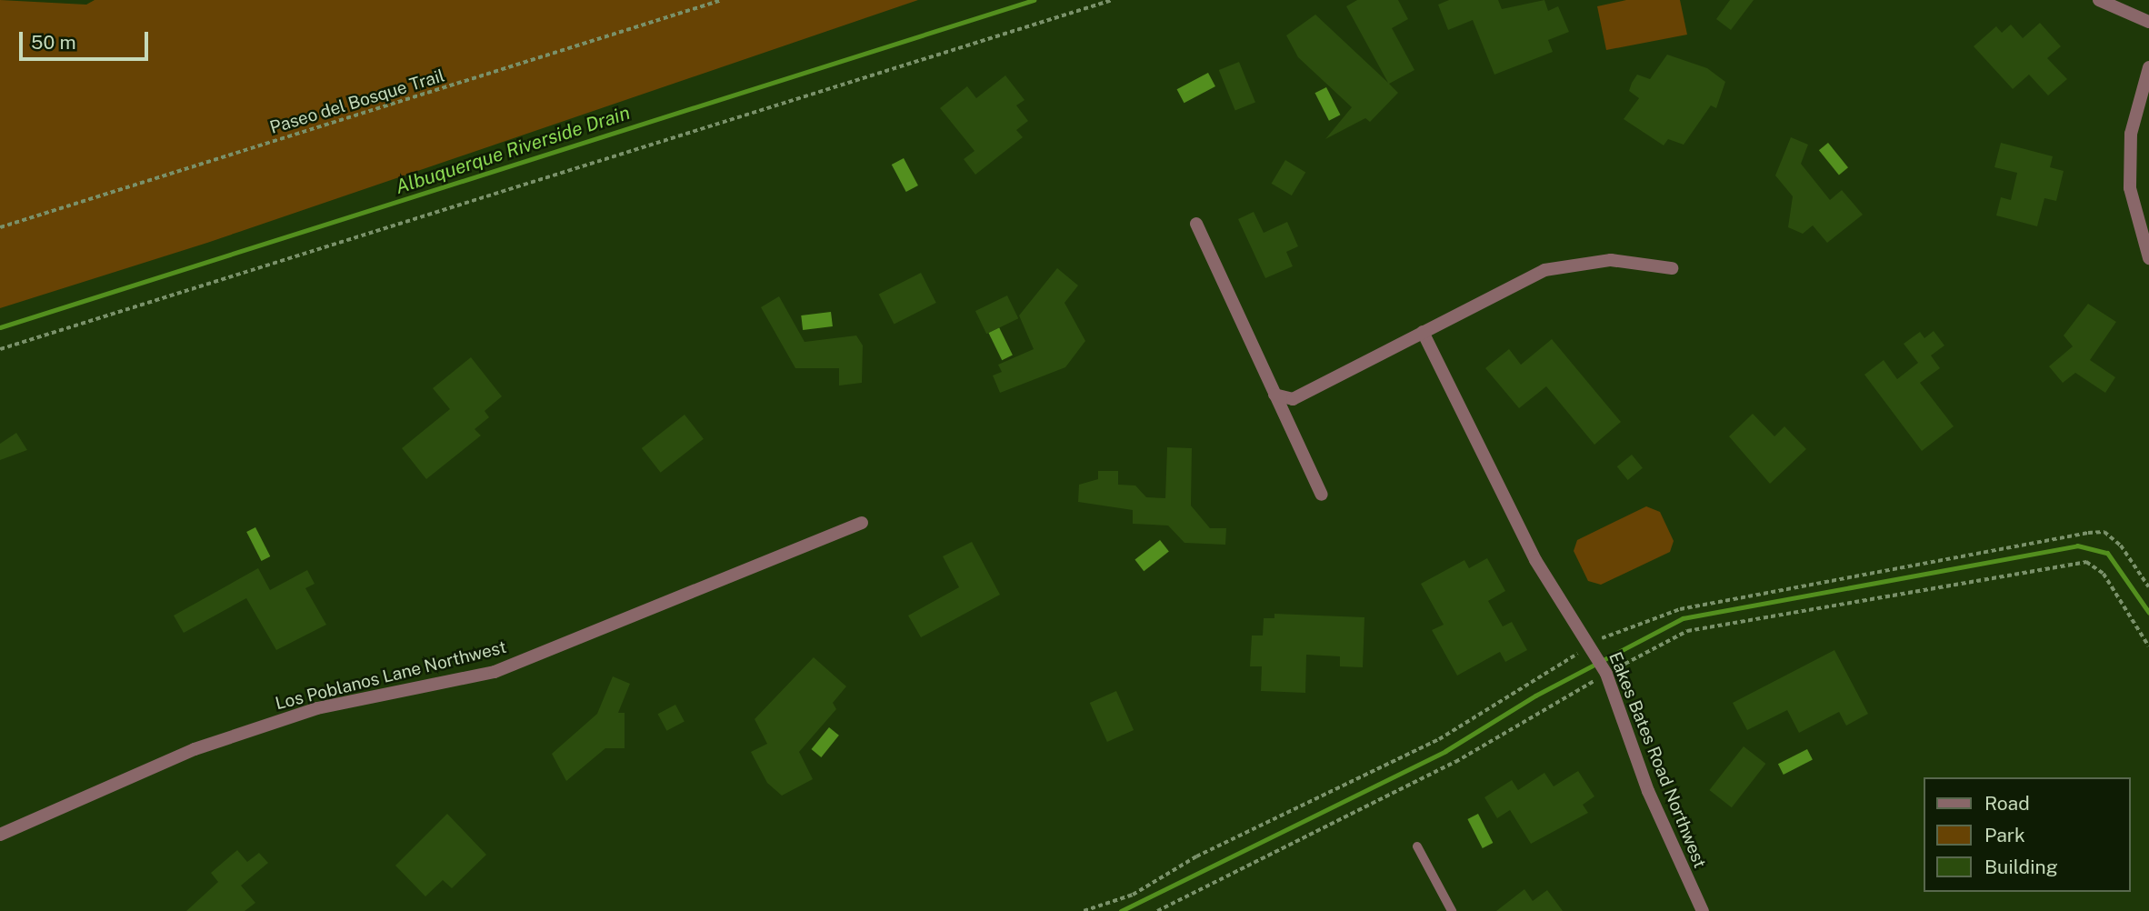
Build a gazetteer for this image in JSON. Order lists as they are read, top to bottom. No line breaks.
{"streets":{"street":["Los Poblanos Lane Northwest","Eakes Bates Road Northwest"],"path":["Paseo del Bosque Trail"]},"water":["Albuquerque Riverside Drain"],"legend":["Road","Park","Building"],"scale_bar":"50 m"}
